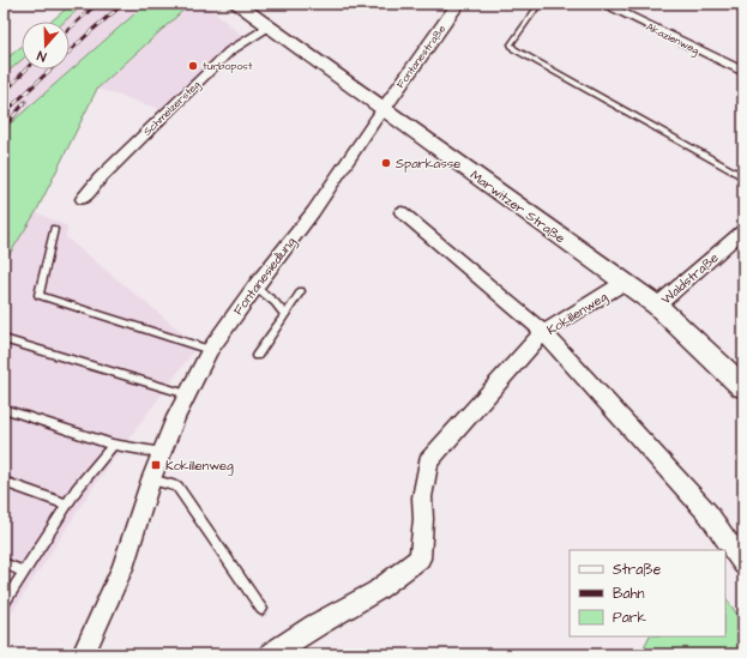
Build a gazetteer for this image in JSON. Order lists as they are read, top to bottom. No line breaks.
{"streets":{"main road":["Marwitzer Straße"],"street":["Akazienweg","Fontanestraße","Schmelzersteg","Fontanesiedlung","Waldstraße","Kokillenweg"]},"crossings":[["Fontanestraße","Marwitzer Straße"],["Fontanestraße","Fontanesiedlung"],["Schmelzersteg","Marwitzer Straße"],["Marwitzer Straße","Fontanesiedlung"],["Marwitzer Straße","Waldstraße"],["Marwitzer Straße","Kokillenweg"]],"places":{"other":["turbopost","Sparkasse"],"transit":["Kokillenweg"]},"legend":["Straße","Bahn","Park"],"north":"bottom"}
